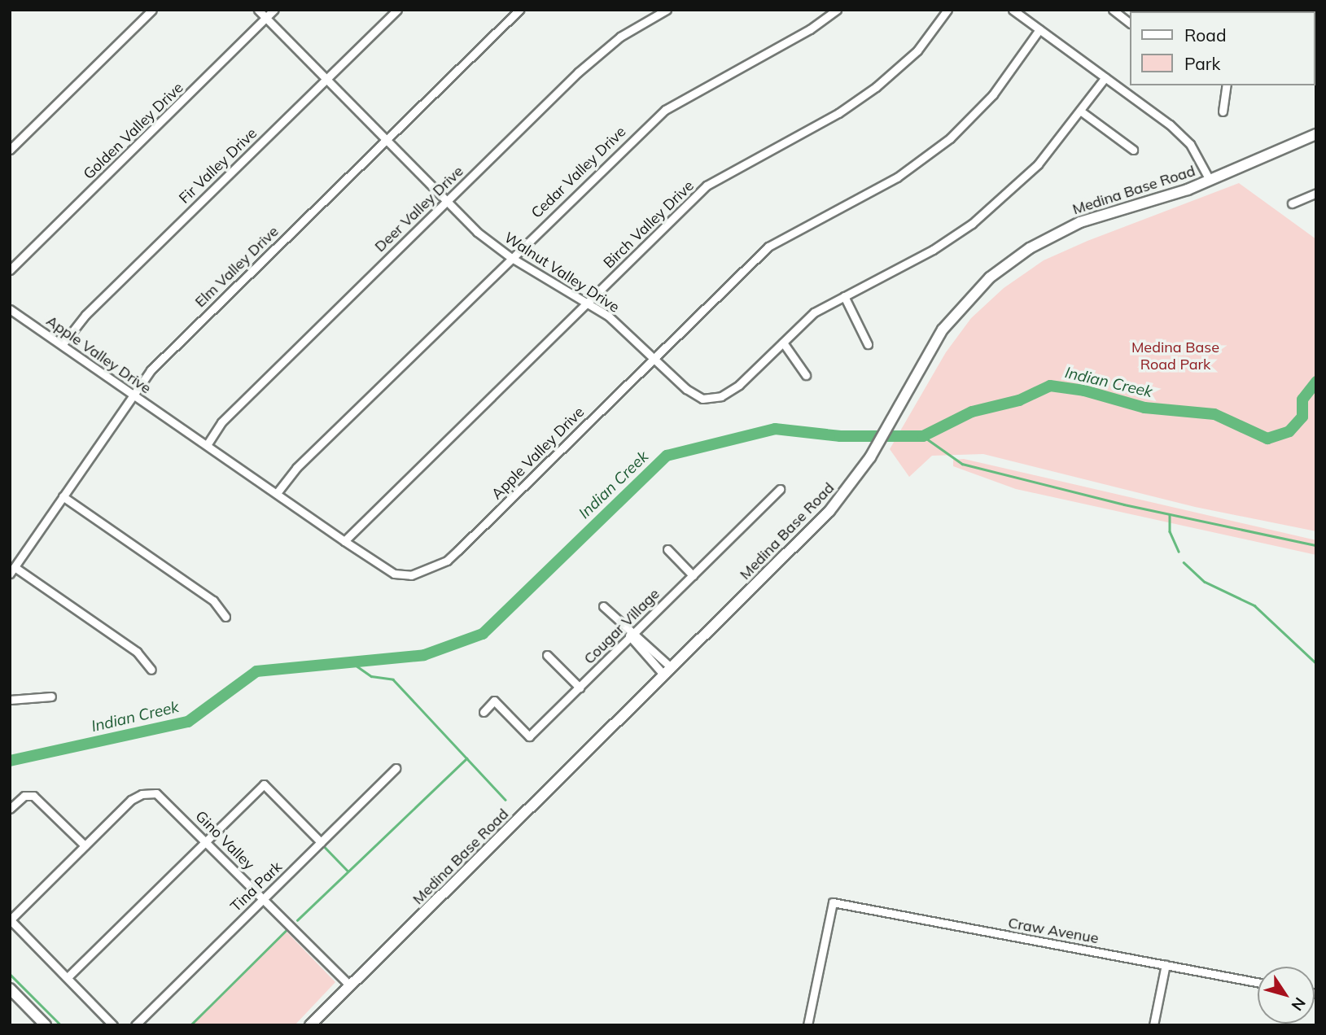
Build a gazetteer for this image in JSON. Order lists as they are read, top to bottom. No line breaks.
{"streets":{"street":["Golden Valley Drive","Fir Valley Drive","Cedar Valley Drive","Medina Base Road","Deer Valley Drive","Birch Valley Drive","Elm Valley Drive","Walnut Valley Drive","Apple Valley Drive","Cougar Village","Gino Valley","Tina Park","Craw Avenue"]},"crossings":[["Golden Valley Drive","Walnut Valley Drive"],["Fir Valley Drive","Walnut Valley Drive"],["Fir Valley Drive","Apple Valley Drive"],["Cedar Valley Drive","Walnut Valley Drive"],["Cedar Valley Drive","Apple Valley Drive"],["Medina Base Road","Gino Valley"],["Deer Valley Drive","Walnut Valley Drive"],["Deer Valley Drive","Apple Valley Drive"],["Birch Valley Drive","Walnut Valley Drive"],["Birch Valley Drive","Apple Valley Drive"],["Elm Valley Drive","Walnut Valley Drive"],["Elm Valley Drive","Apple Valley Drive"],["Walnut Valley Drive","Apple Valley Drive"],["Gino Valley","Tina Park"]],"water":["Indian Creek"],"parks":["Medina Base Road Park"],"legend":["Road","Park"],"north":"bottom right"}
